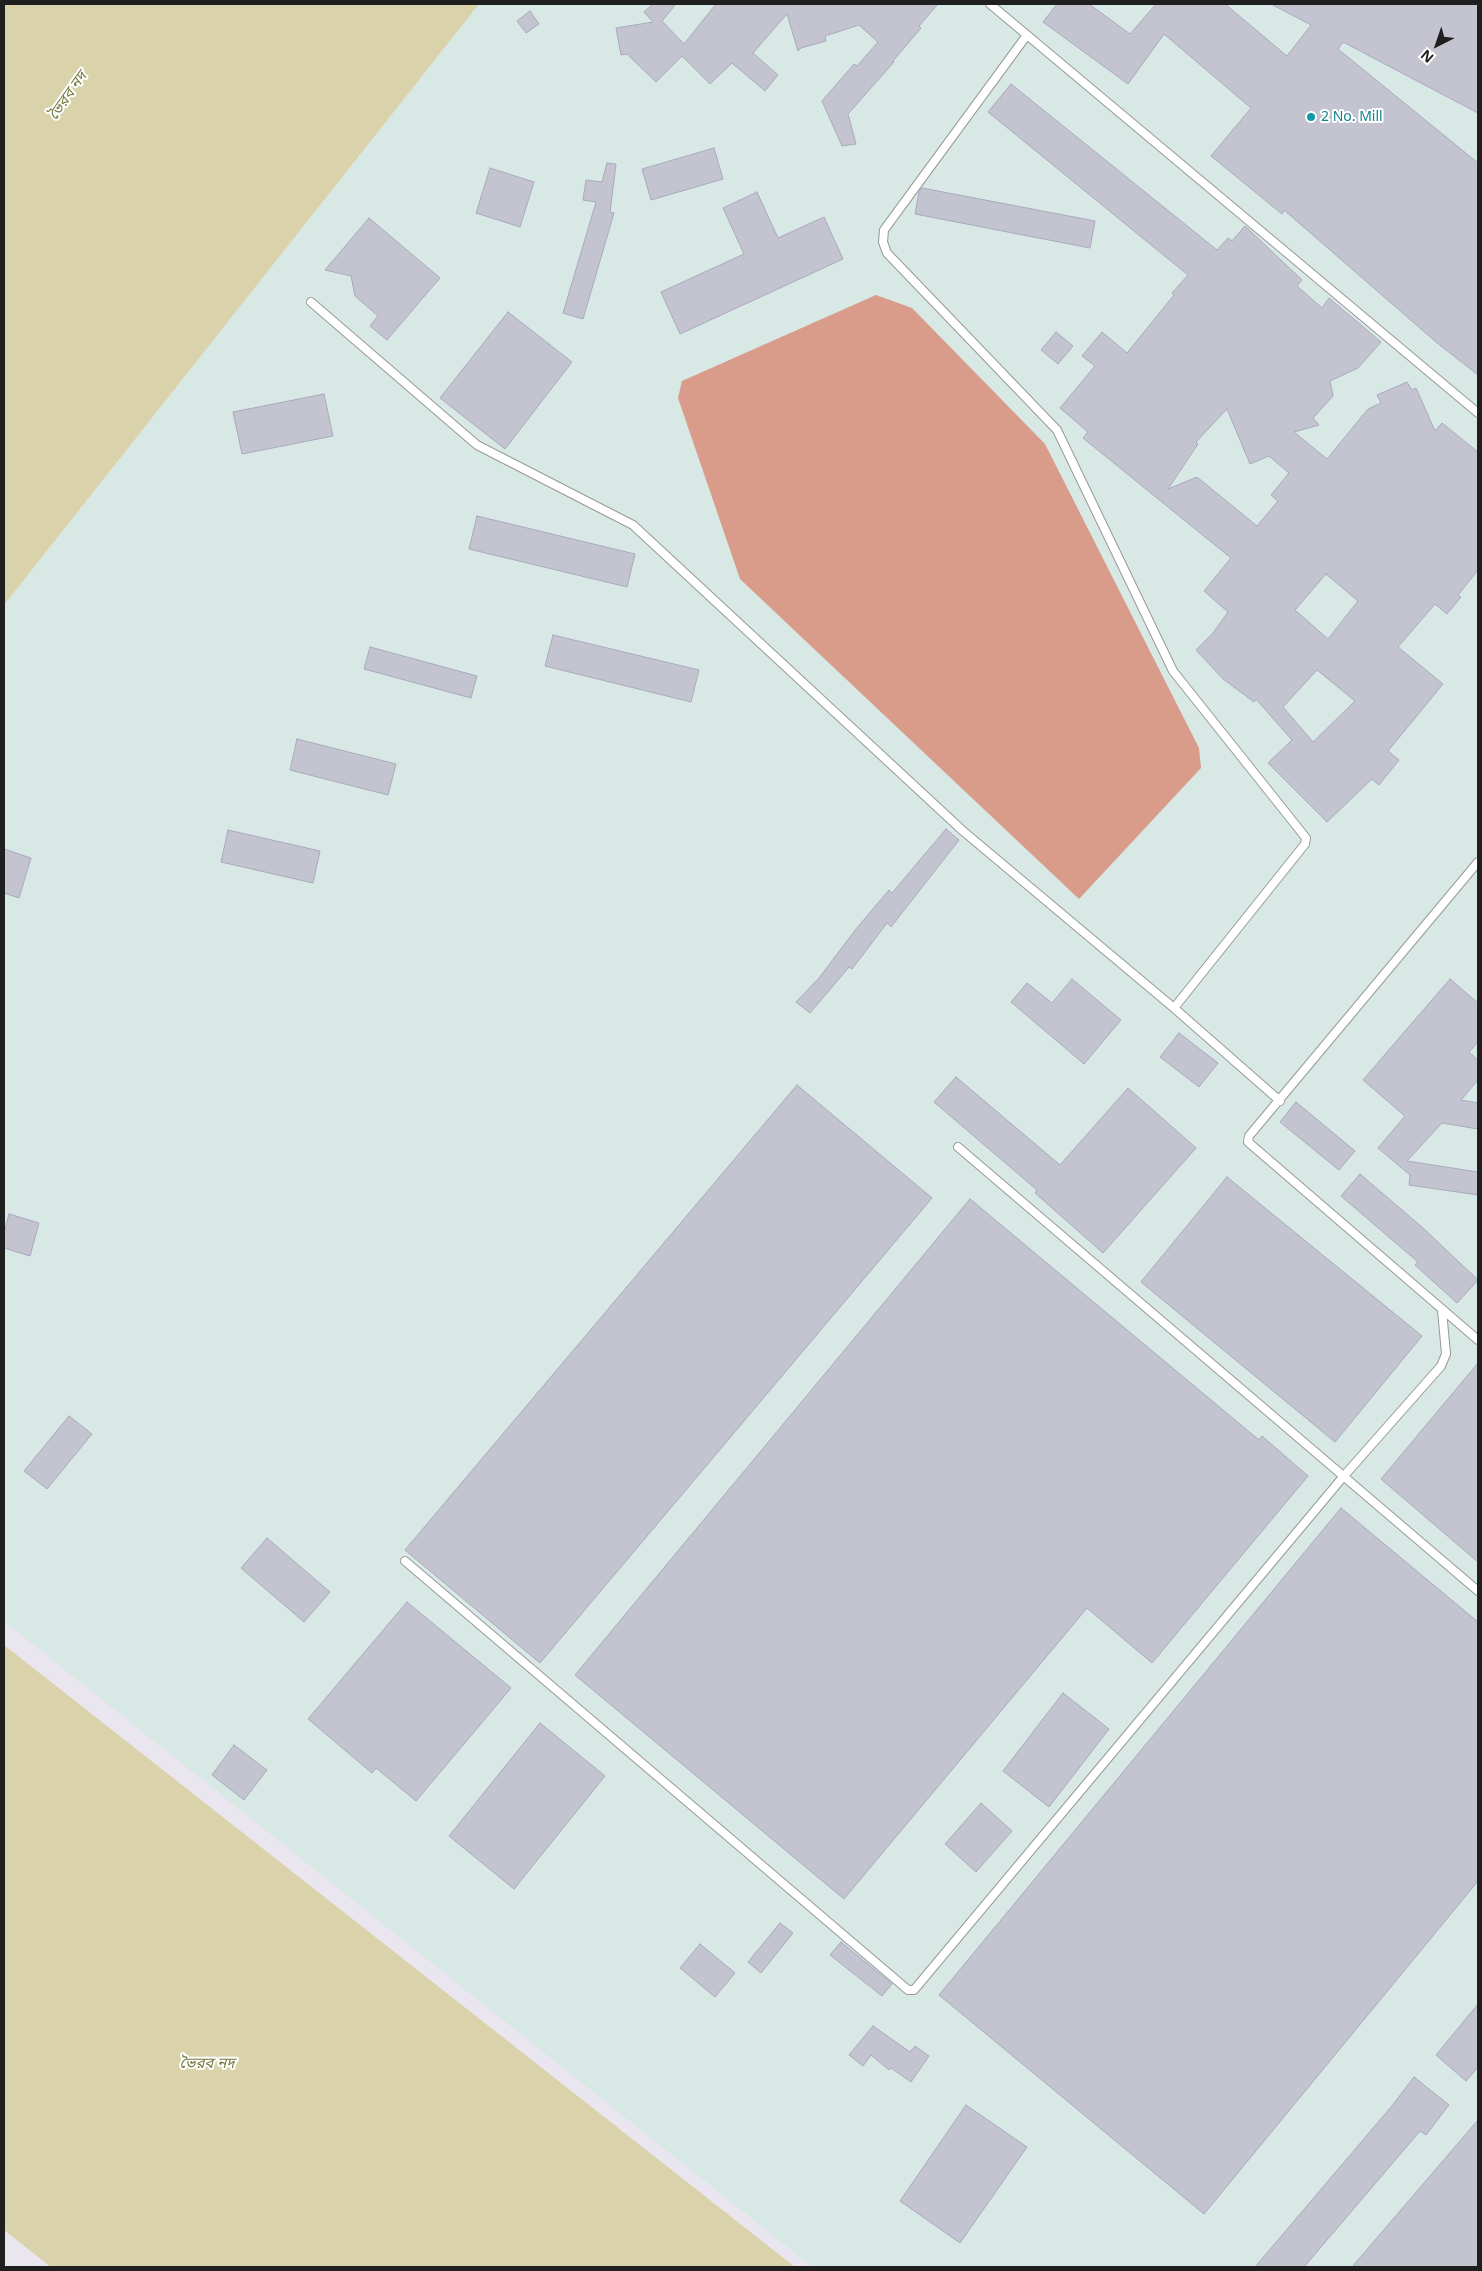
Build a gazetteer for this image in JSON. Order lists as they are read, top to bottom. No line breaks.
{"water":["ভৈরব নদ"],"places":["2 No. Mill"],"north":"bottom left"}
